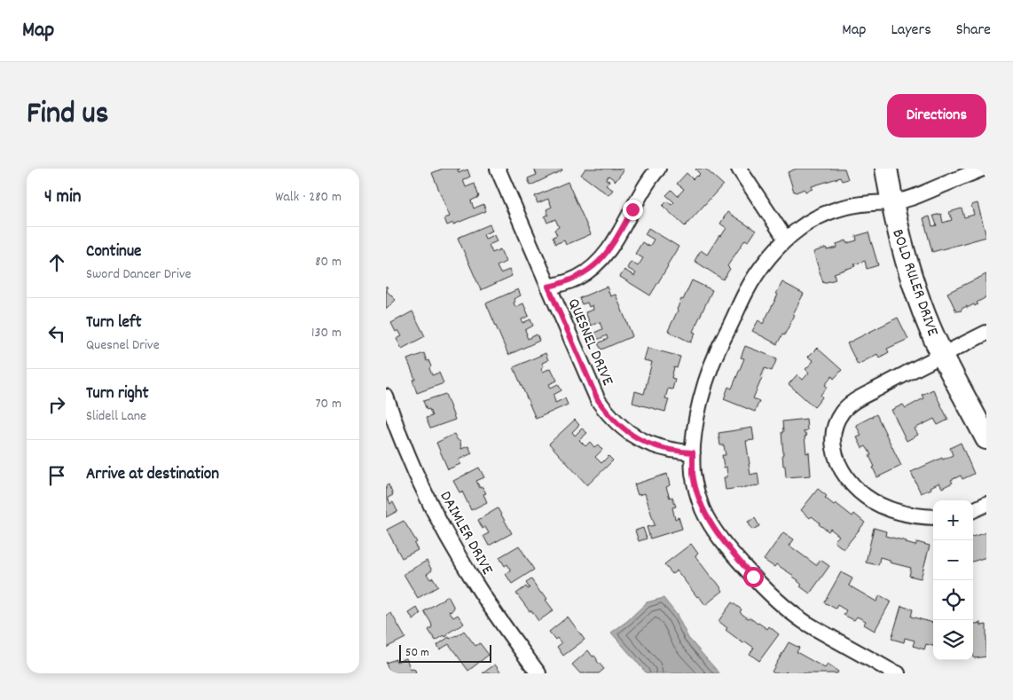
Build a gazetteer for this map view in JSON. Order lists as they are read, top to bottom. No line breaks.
{"streets":{"street":["BOLD RULER DRIVE","QUESNEL DRIVE","DAIMLER DRIVE"]},"scale_bar":"50 m","page":{"header":"Map","nav":["Map","Layers","Share"],"title":"Find us","buttons":"Directions","heading":["4 min","Walk · 280 m"],"list":[["Continue","Sword Dancer Drive","80 m"],["Turn left","Quesnel Drive","130 m"],["Turn right","Slidell Lane","70 m"],"Arrive at destination"],"map_buttons":["+","−"],"scale":"50 m"}}
